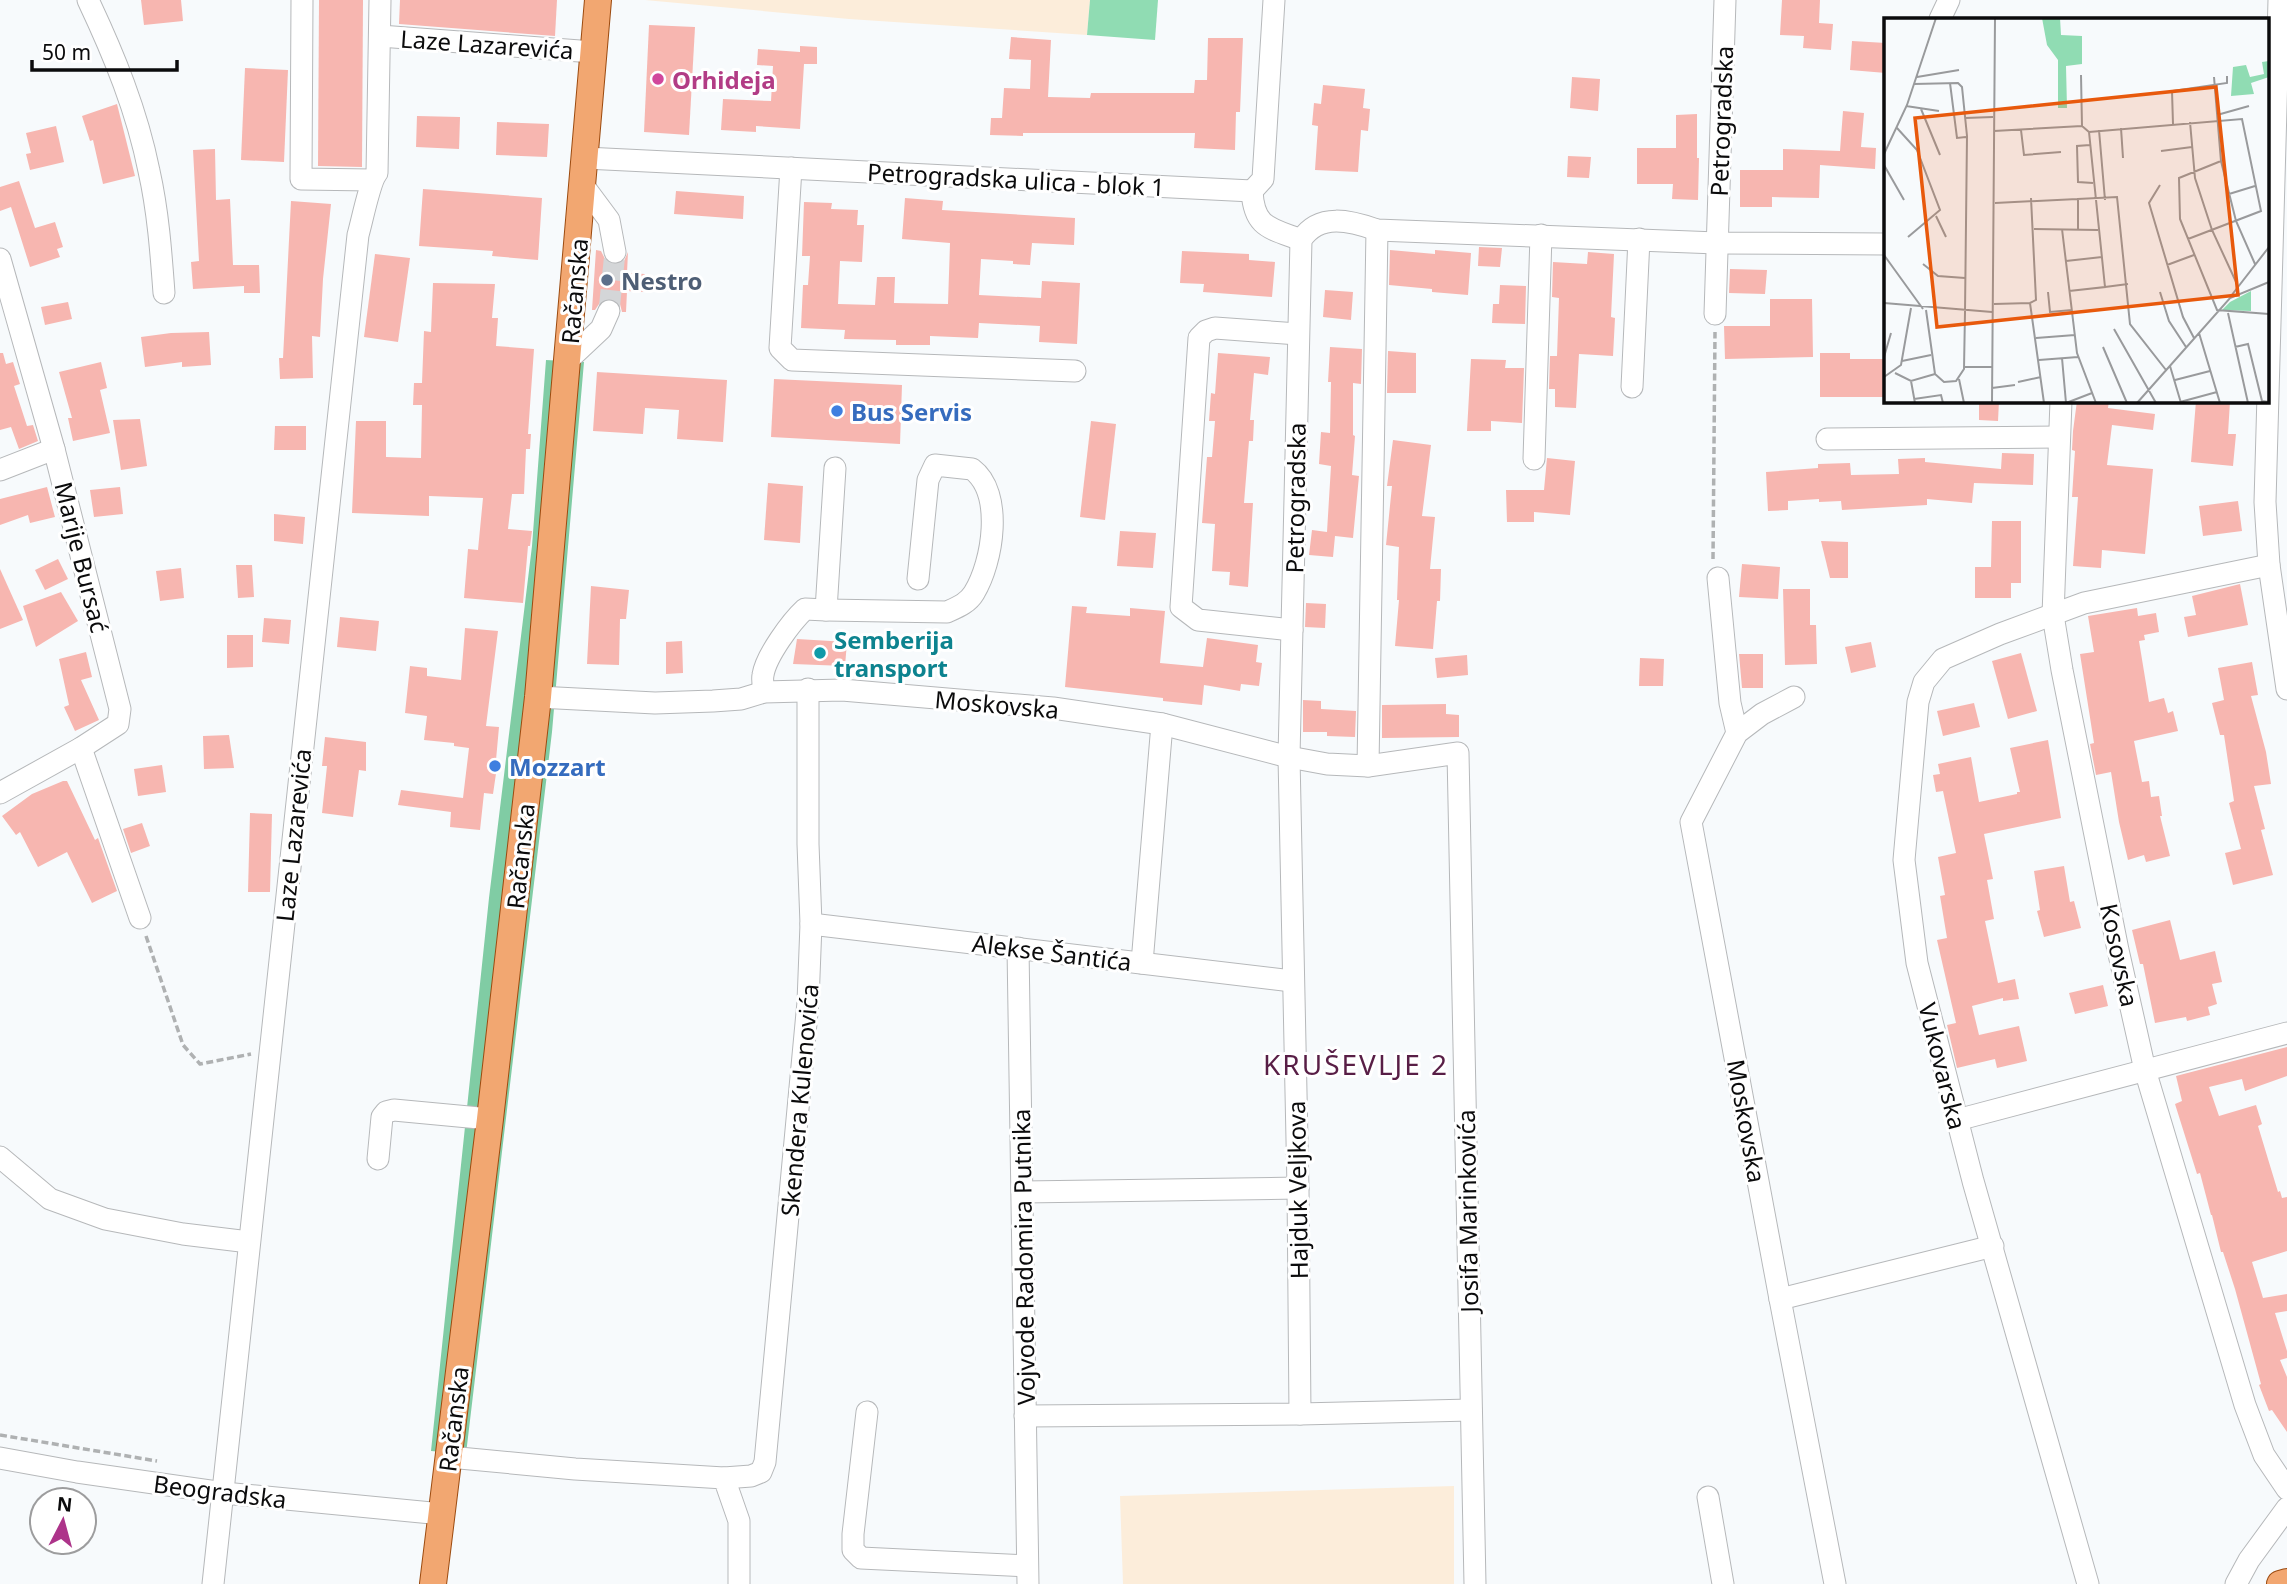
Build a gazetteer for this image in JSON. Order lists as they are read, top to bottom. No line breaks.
{"streets":{"main road":["Račanska"],"street":["Laze Lazarevića","Petrogradska","Petrogradska ulica - blok 1","Marije Bursać","Moskovska","Alekse Šantića","Kosovska","Vukovarska","Skendera Kulenovića","Hajduk Veljkova","Josifa Marinkovića","Vojvode Radomira Putnika","Beogradska"]},"crossings":[["Laze Lazarevića","Račanska"],["Laze Lazarevića","Beogradska"],["Petrogradska","Moskovska"],["Petrogradska","Hajduk Veljkova"],["Petrogradska ulica - blok 1","Račanska"],["Račanska","Moskovska"],["Račanska","Skendera Kulenovića"],["Račanska","Beogradska"],["Moskovska","Skendera Kulenovića"],["Moskovska","Hajduk Veljkova"],["Moskovska","Josifa Marinkovića"],["Alekse Šantića","Skendera Kulenovića"],["Alekse Šantića","Hajduk Veljkova"],["Alekse Šantića","Vojvode Radomira Putnika"],["Kosovska","Vukovarska"]],"districts":["KRUŠEVLJE 2"],"places":["Orhideja","Nestro","Bus Servis","Semberija transport","Mozzart"],"scale_bar":"50 m","north":"top"}
